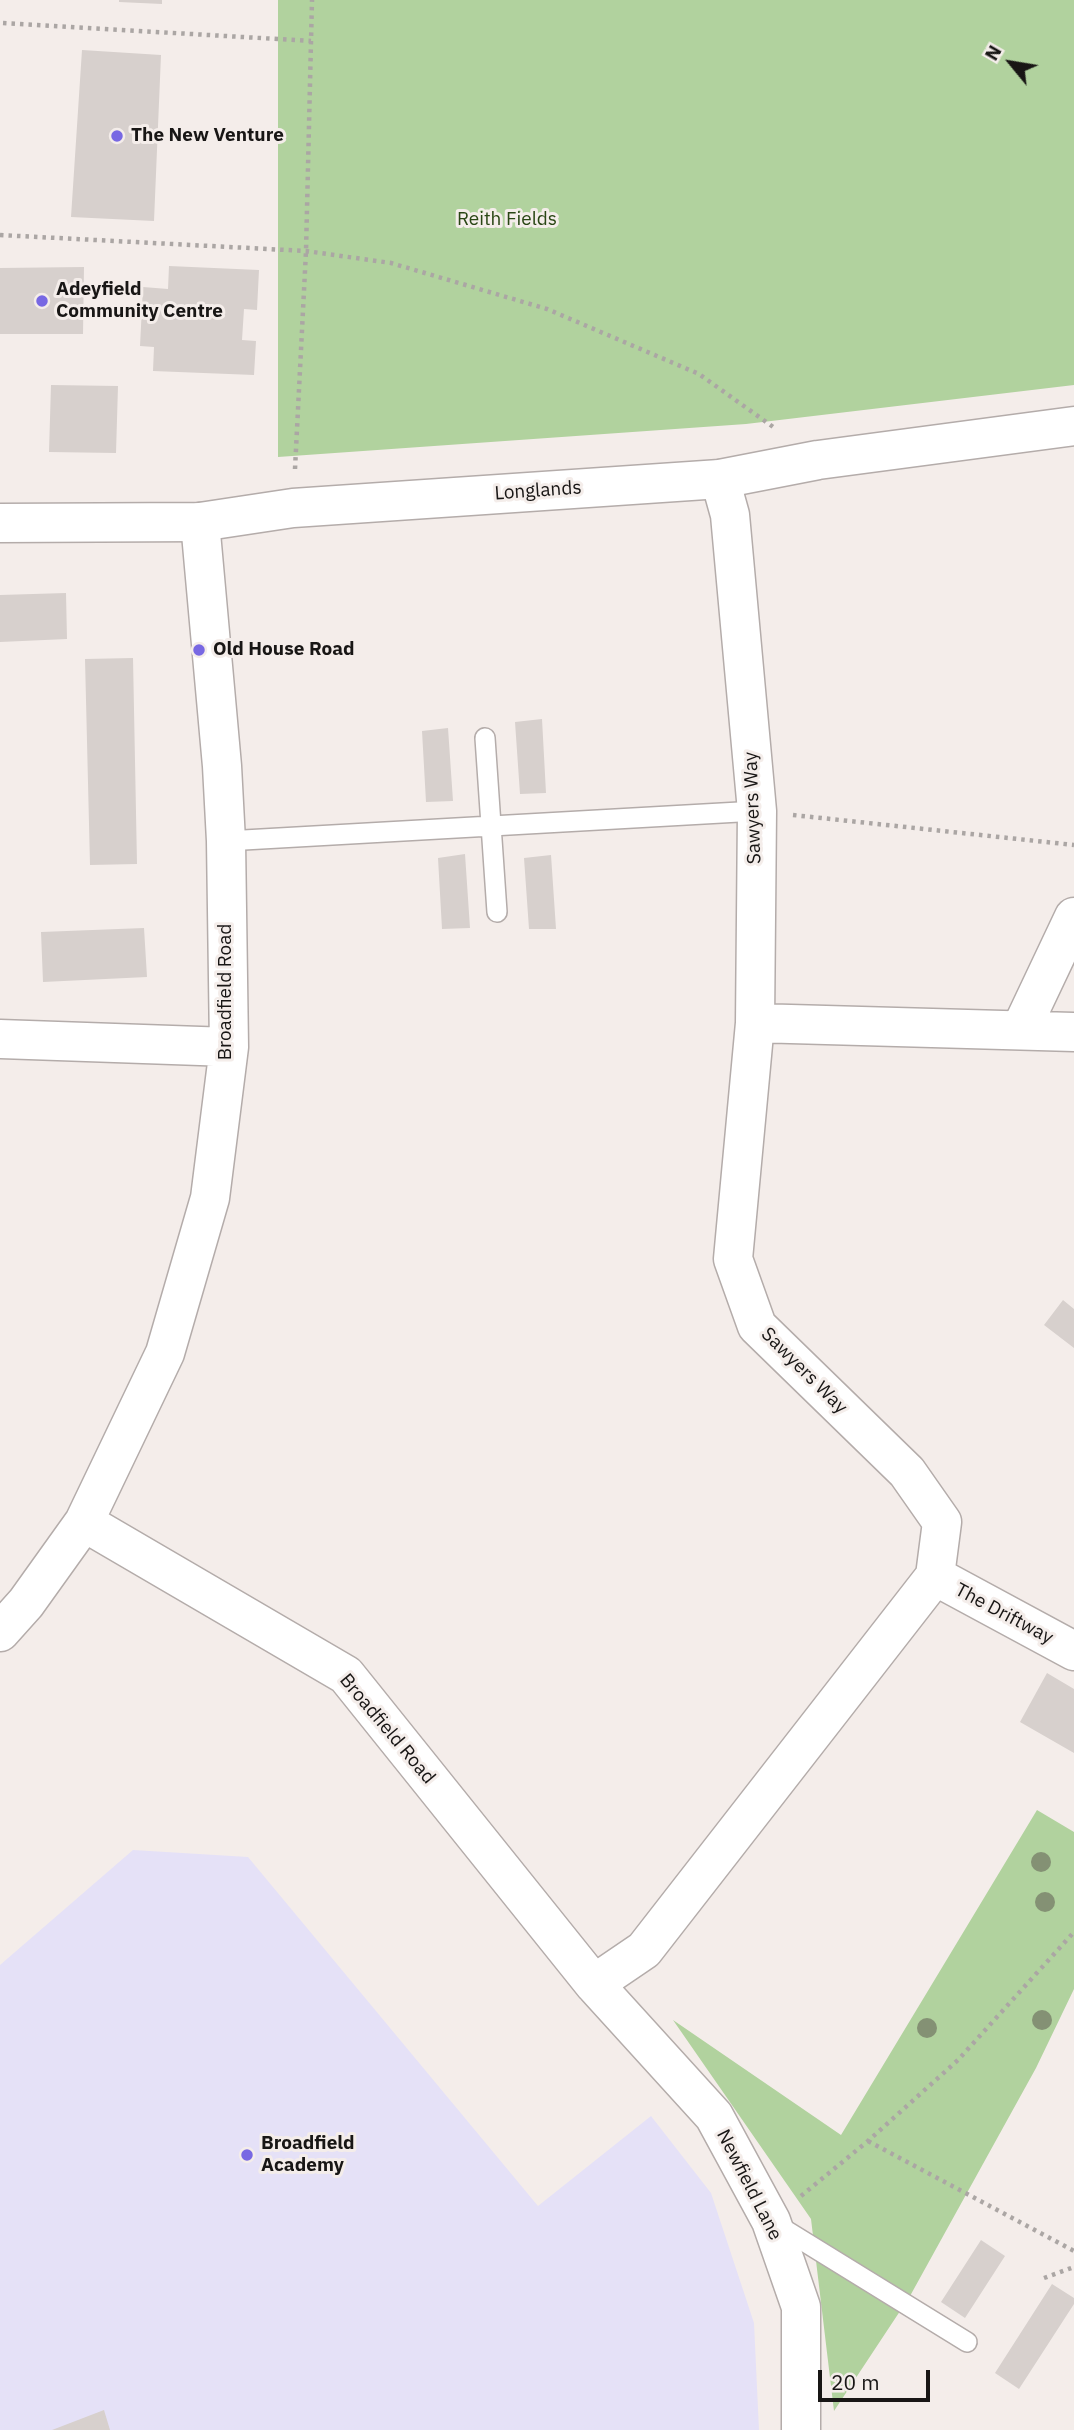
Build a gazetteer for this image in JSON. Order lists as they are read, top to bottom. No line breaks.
{"streets":{"street":["Longlands","Sawyers Way","Broadfield Road","The Driftway","Newfield Lane"]},"crossings":[["Longlands","Sawyers Way"],["Longlands","Broadfield Road"],["Sawyers Way","The Driftway"],["Broadfield Road","Newfield Lane"]],"parks":["Reith Fields"],"places":["The New Venture","Adeyfield Community Centre","Old House Road","Broadfield Academy"],"scale_bar":"20 m","north":"top left"}
